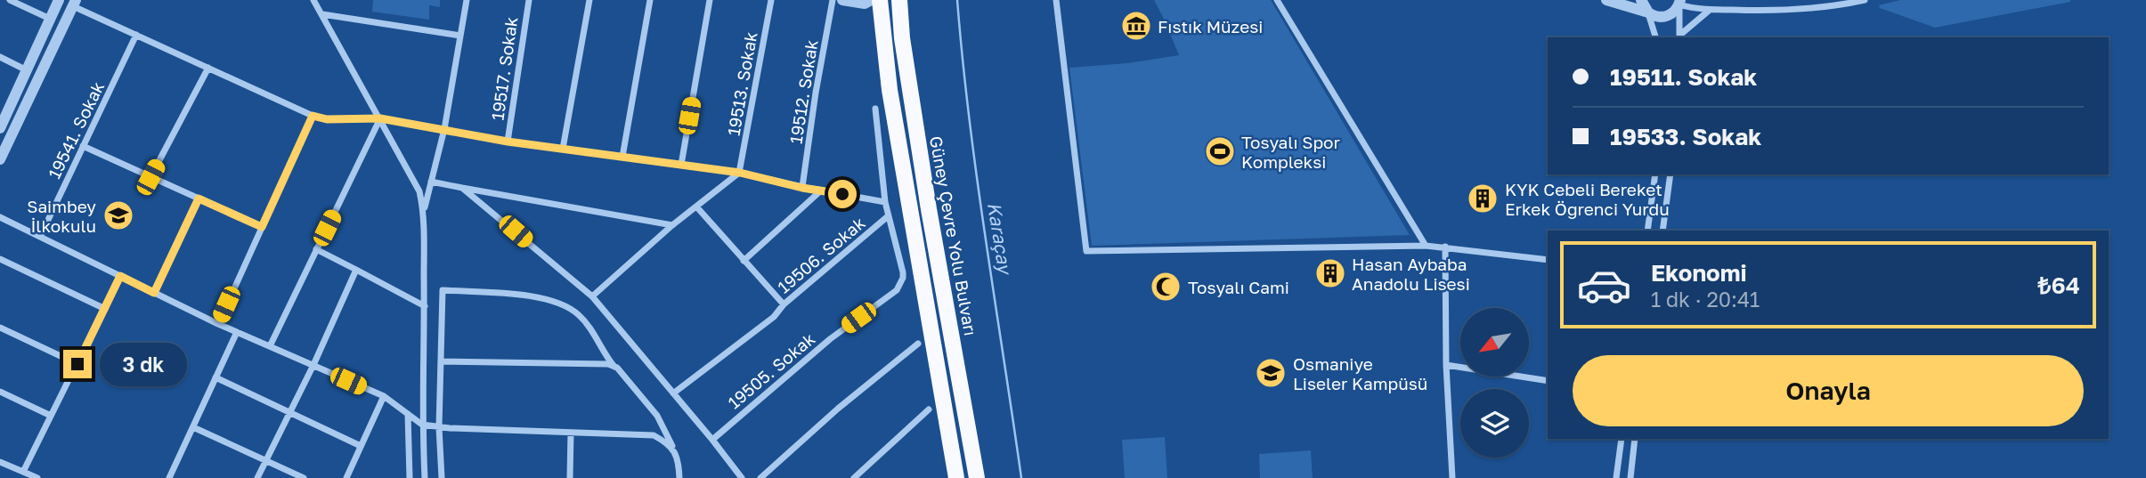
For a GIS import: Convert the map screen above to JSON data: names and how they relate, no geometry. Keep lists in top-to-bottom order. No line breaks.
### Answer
{"streets":{"highway":["Güney Çevre Yolu Bulvarı"],"street":["19517. Sokak","19513. Sokak","19512. Sokak","19541. Sokak","19506. Sokak","19505. Sokak"]},"crossings":[["19506. Sokak","19505. Sokak"]],"water":["Karaçay"],"places":{"museum":["Fıstık Müzesi"],"sports":["Tosyalı Spor Kompleksi"],"building":["KYK Cebeli Bereket Erkek Öğrenci Yurdu","Hasan Aybaba Anadolu Lisesi"],"school or university":["Saimbey İlkokulu","Osmaniye Liseler Kampüsü"],"mosque":["Tosyalı Cami"]},"north":"bottom left","page":{"banner":["19511. Sokak","19533. Sokak"],"list":[{"name":"Ekonomi","note":"1 dk · 20:41","value":"₺64"}],"bubble":"3 dk","buttons":"Onayla"}}
